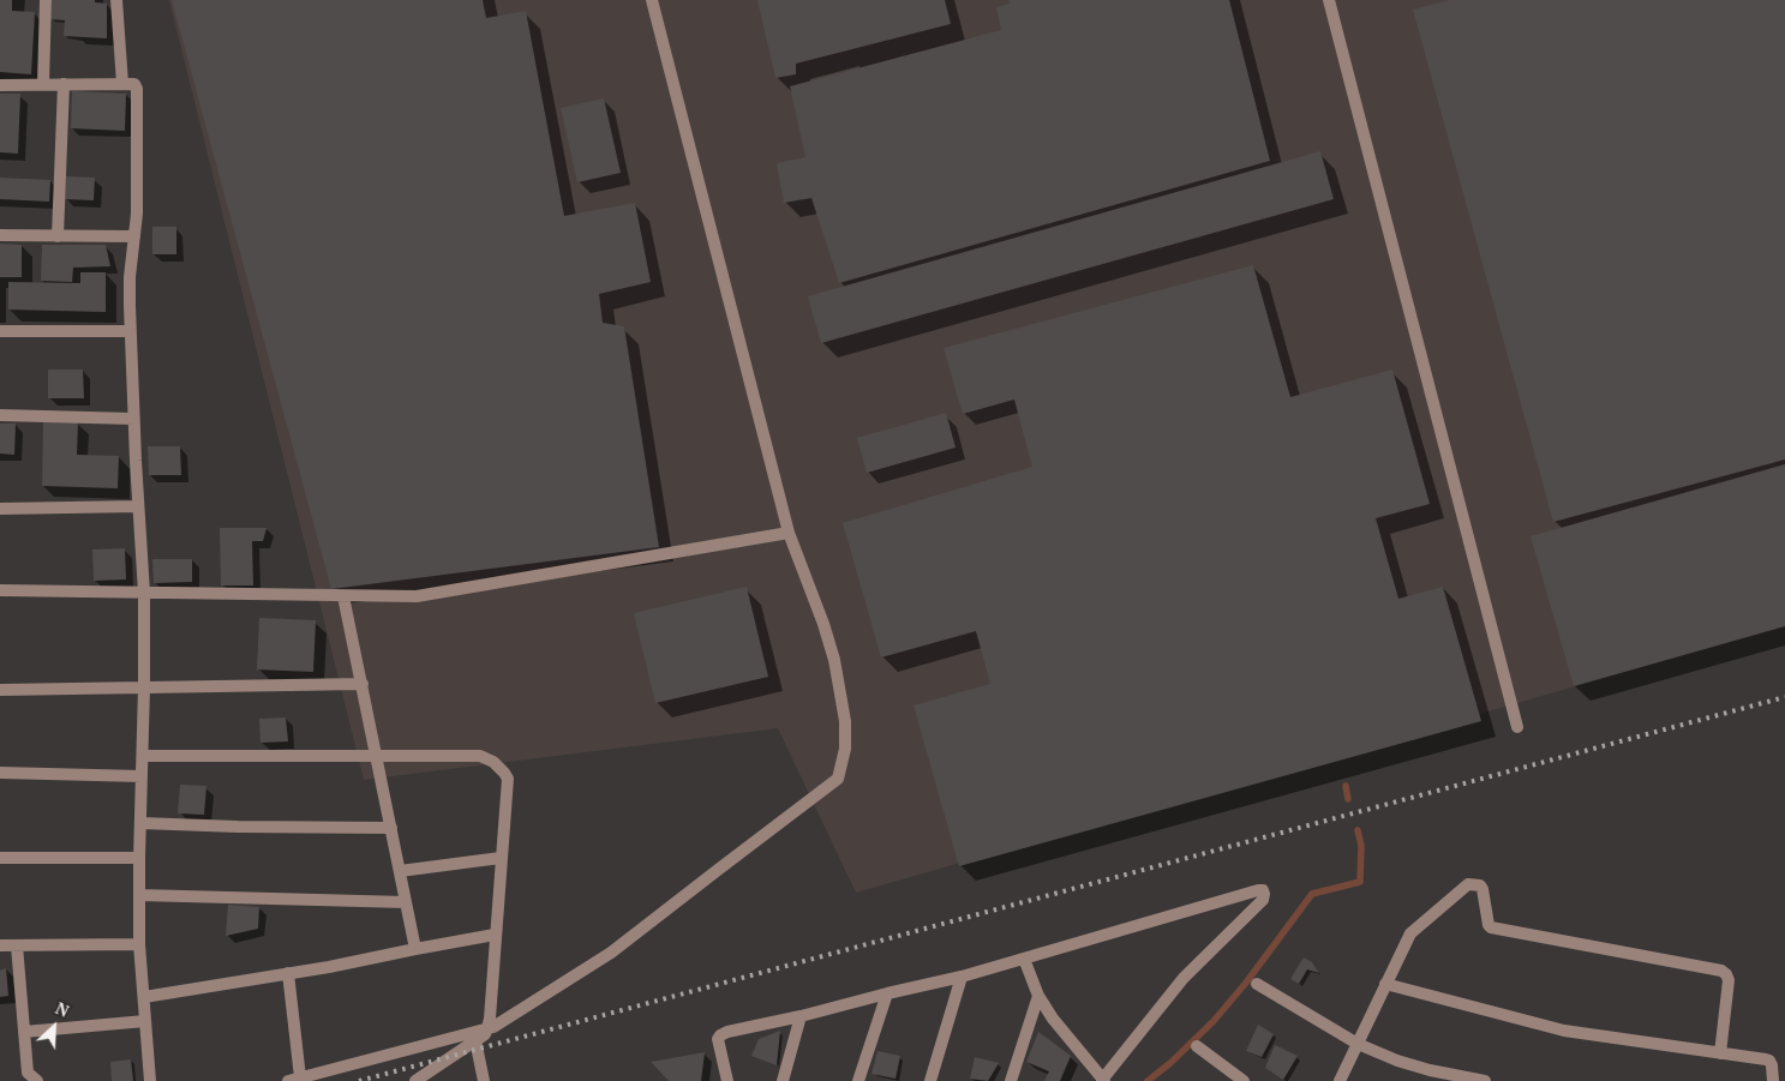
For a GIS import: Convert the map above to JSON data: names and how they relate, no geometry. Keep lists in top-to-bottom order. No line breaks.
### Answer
{"north":"top right"}
